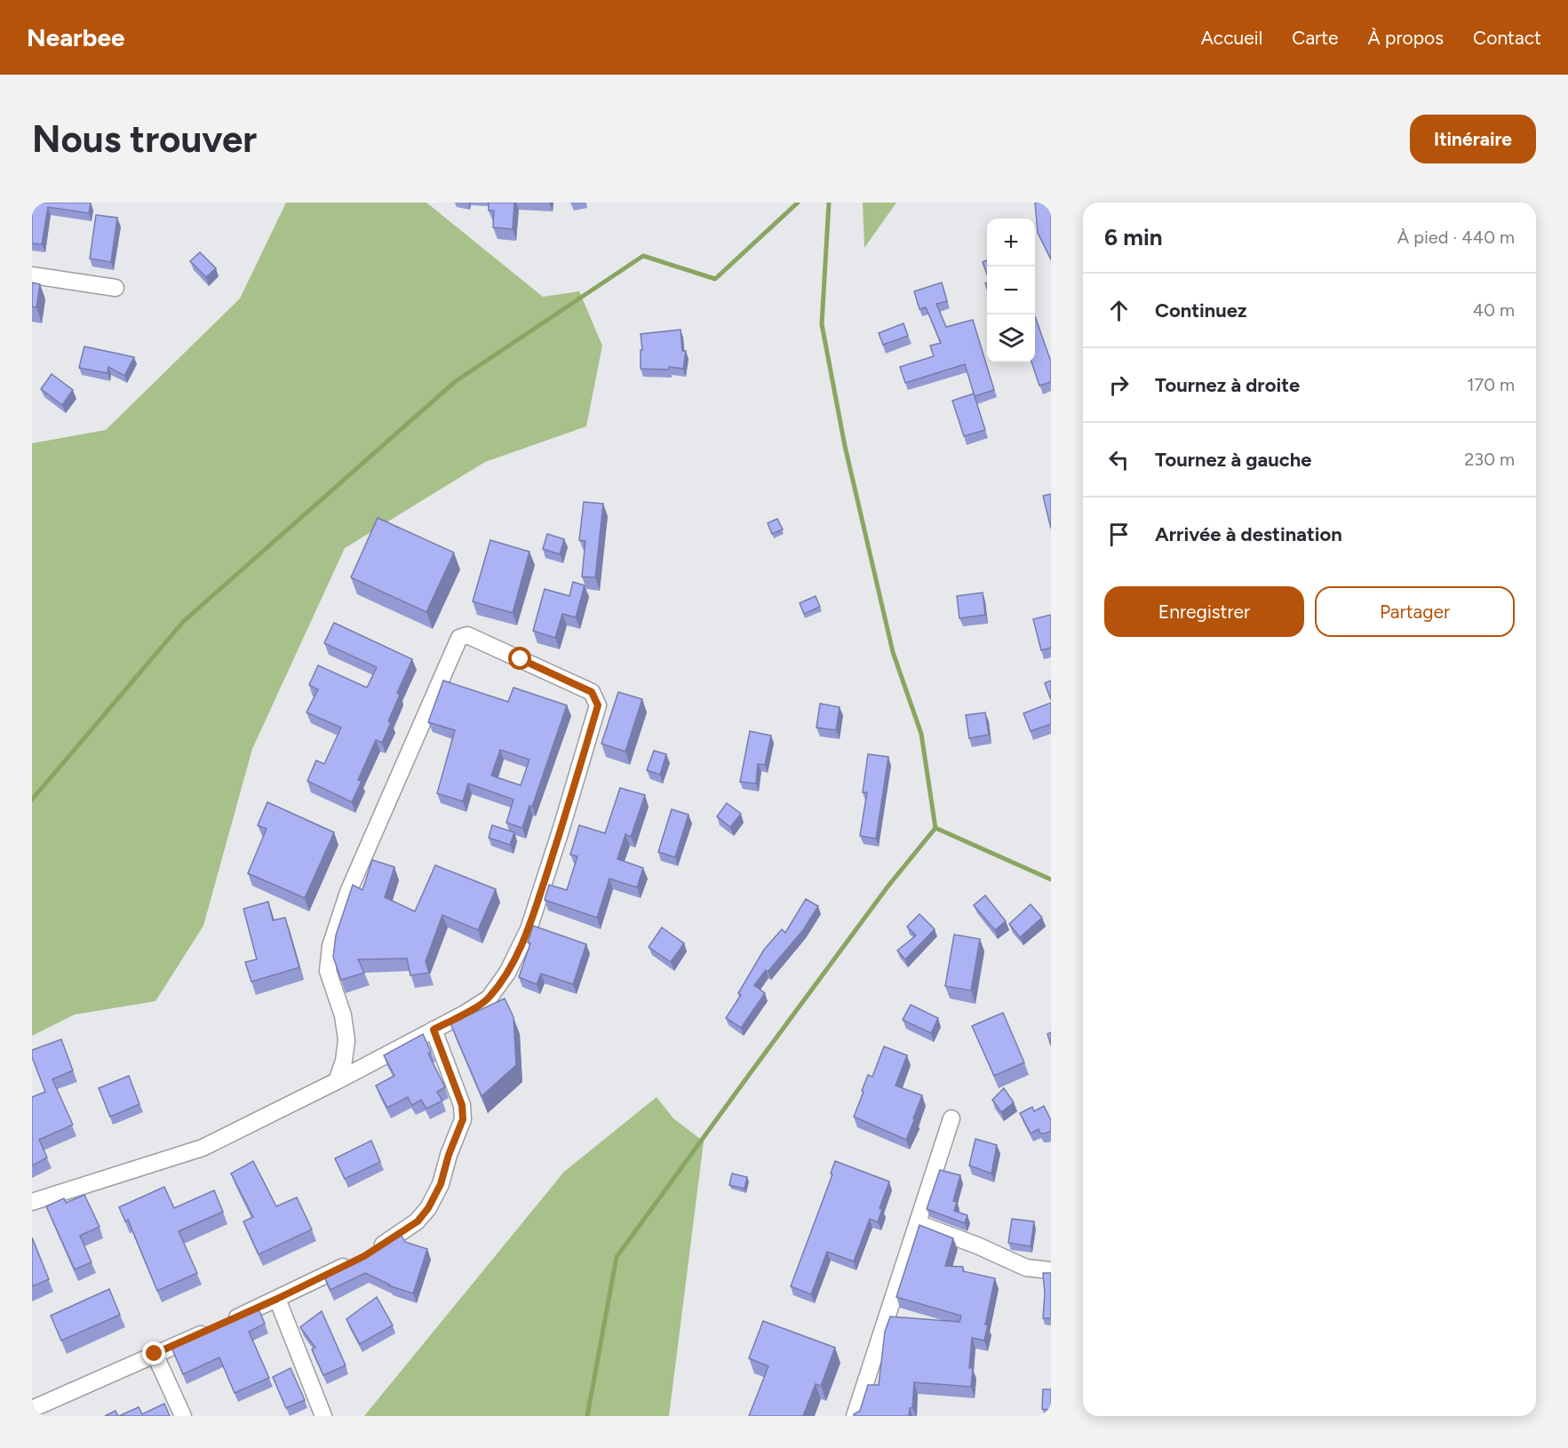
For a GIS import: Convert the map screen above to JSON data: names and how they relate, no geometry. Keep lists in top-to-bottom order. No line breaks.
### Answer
{"page":{"header":"Nearbee","nav":["Accueil","Carte","À propos","Contact"],"buttons":["Itinéraire",["Enregistrer","Partager"]],"title":"Nous trouver","heading":["6 min","À pied · 440 m"],"map_buttons":["+","−"],"list":[["Continuez","40 m"],["Tournez à droite","170 m"],["Tournez à gauche","230 m"],"Arrivée à destination"]}}
